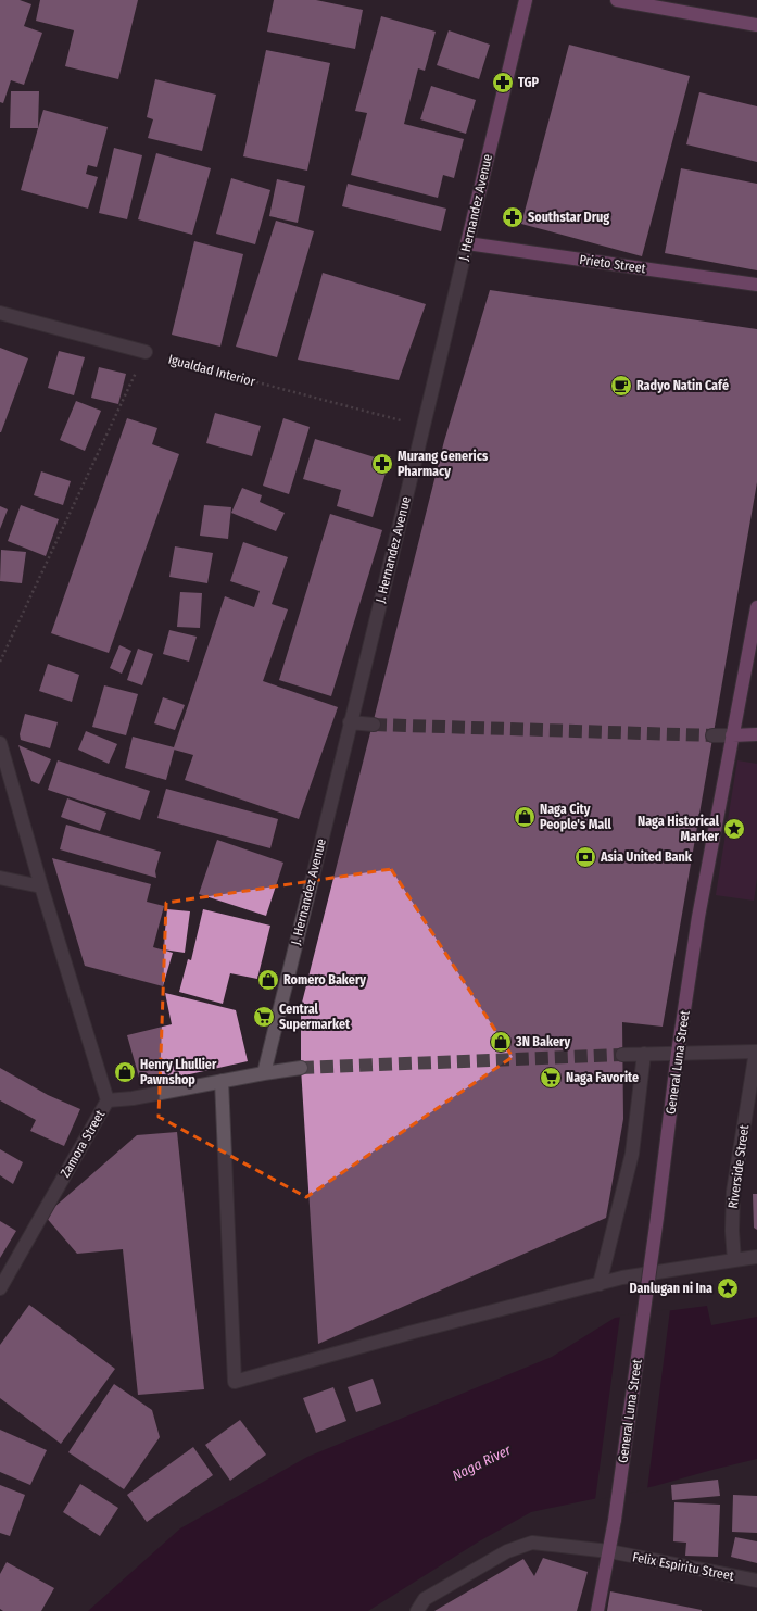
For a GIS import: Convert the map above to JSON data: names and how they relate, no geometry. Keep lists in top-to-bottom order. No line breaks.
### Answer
{"streets":{"main road":["J. Hernandez Avenue","Prieto Street","General Luna Street"],"street":["Zamora Street","Riverside Street","Felix Espiritu Street"],"path":["Igualdad Interior"]},"crossings":[["J. Hernandez Avenue","Prieto Street"],["J. Hernandez Avenue","Igualdad Interior"],["J. Hernandez Avenue","Zamora Street"],["General Luna Street","Riverside Street"],["General Luna Street","Felix Espiritu Street"]],"water":["Naga River"],"places":{"pharmacy":["TGP","Southstar Drug","Murang Generics Pharmacy"],"cafe":["Radyo Natin Café"],"shop":["Naga City People's Mall","Romero Bakery","3N Bakery","Henry Lhullier Pawnshop"],"place":["Naga Historical Marker","Danlugan ni Ina"],"bank":["Asia United Bank"],"supermarket":["Central Supermarket","Naga Favorite"]}}
